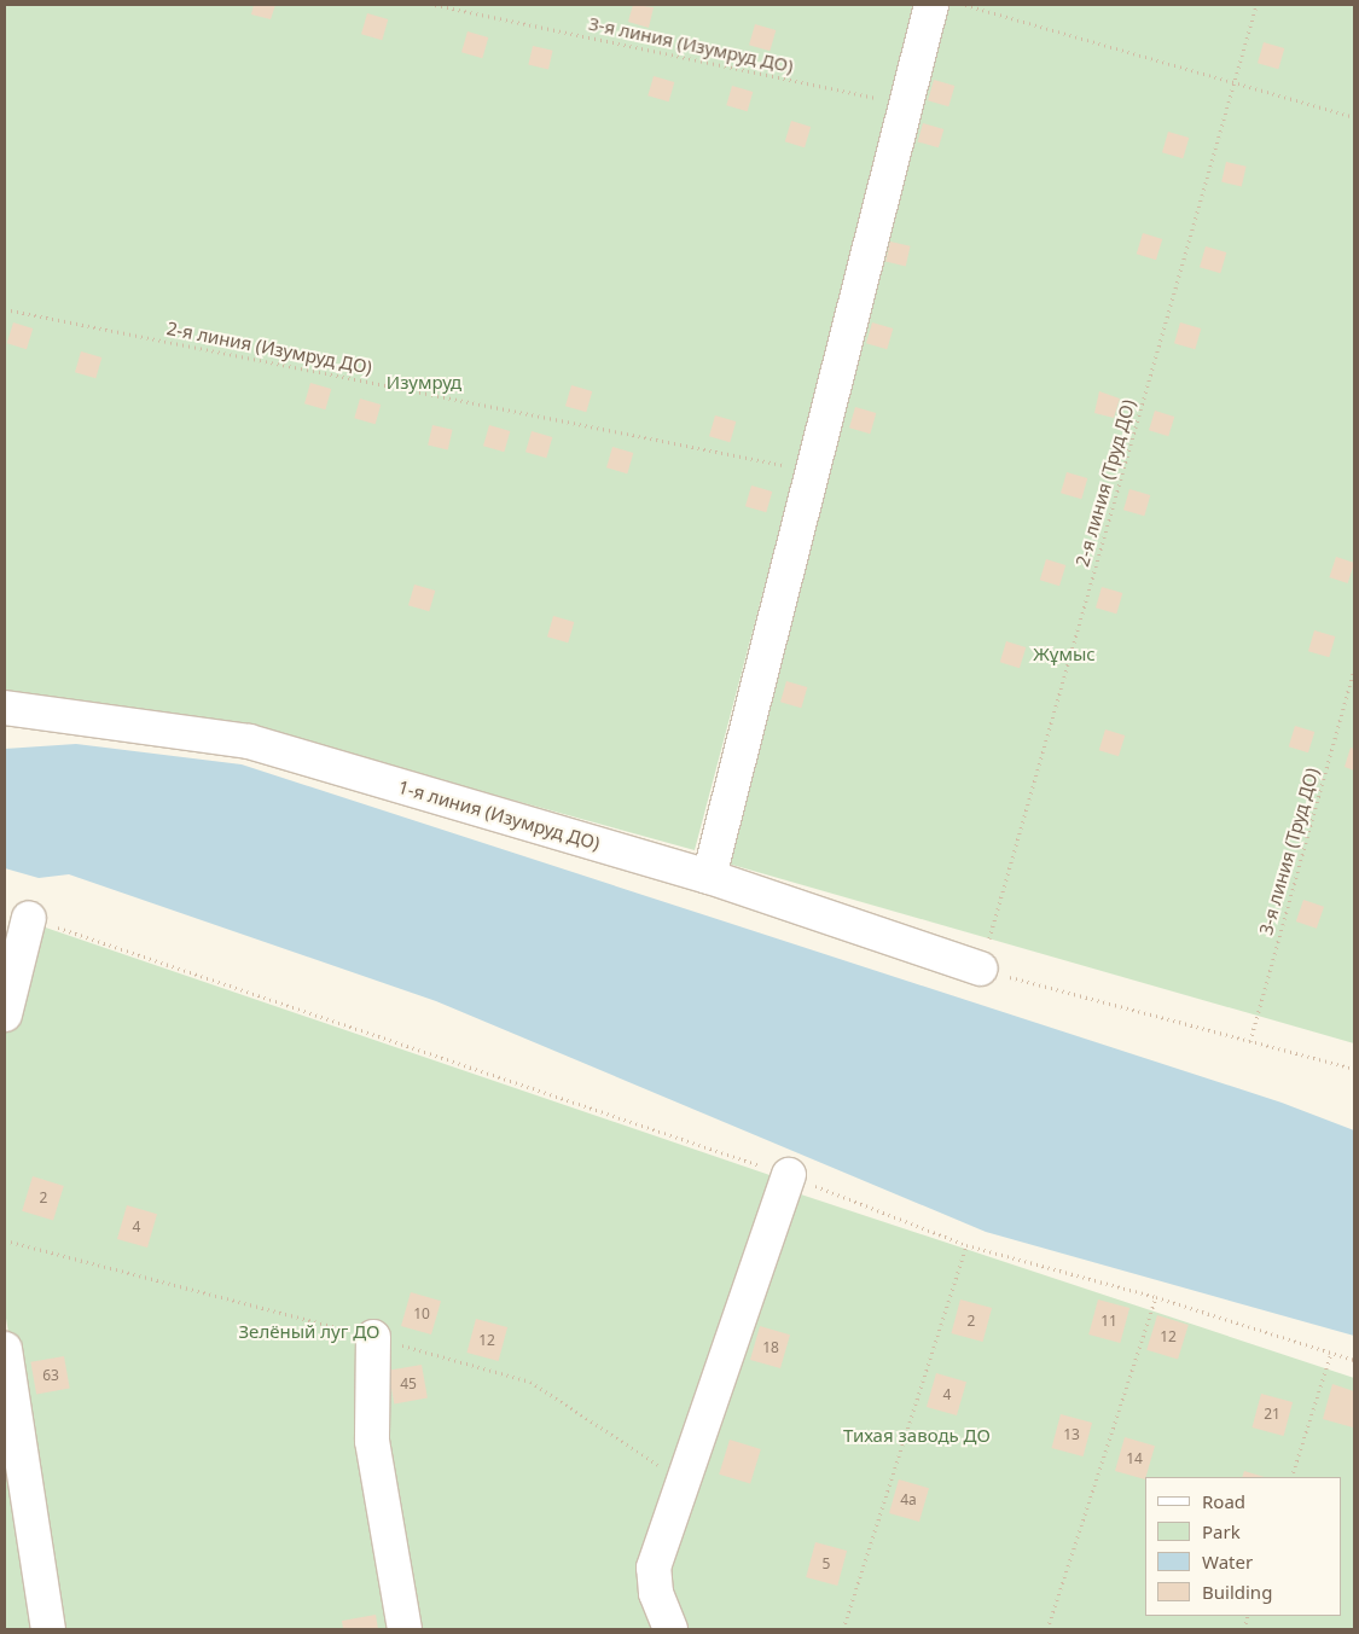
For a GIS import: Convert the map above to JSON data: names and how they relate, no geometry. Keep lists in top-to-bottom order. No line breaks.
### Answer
{"streets":{"street":["1-я линия (Изумруд ДО)"],"path":["3-я линия (Изумруд ДО)","2-я линия (Изумруд ДО)","2-я линия (Труд ДО)","3-я линия (Труд ДО)"]},"crossings":[["2-я линия (Труд ДО)","1-я линия (Изумруд ДО)"]],"parks":["Изумруд","Жұмыс","Зелёный луг ДО","Тихая заводь ДО"],"house_numbers":["2","4","10","2","11","12","12","18","63","45","4","21","13","14","4а","5"],"legend":["Road","Park","Water","Building"]}
